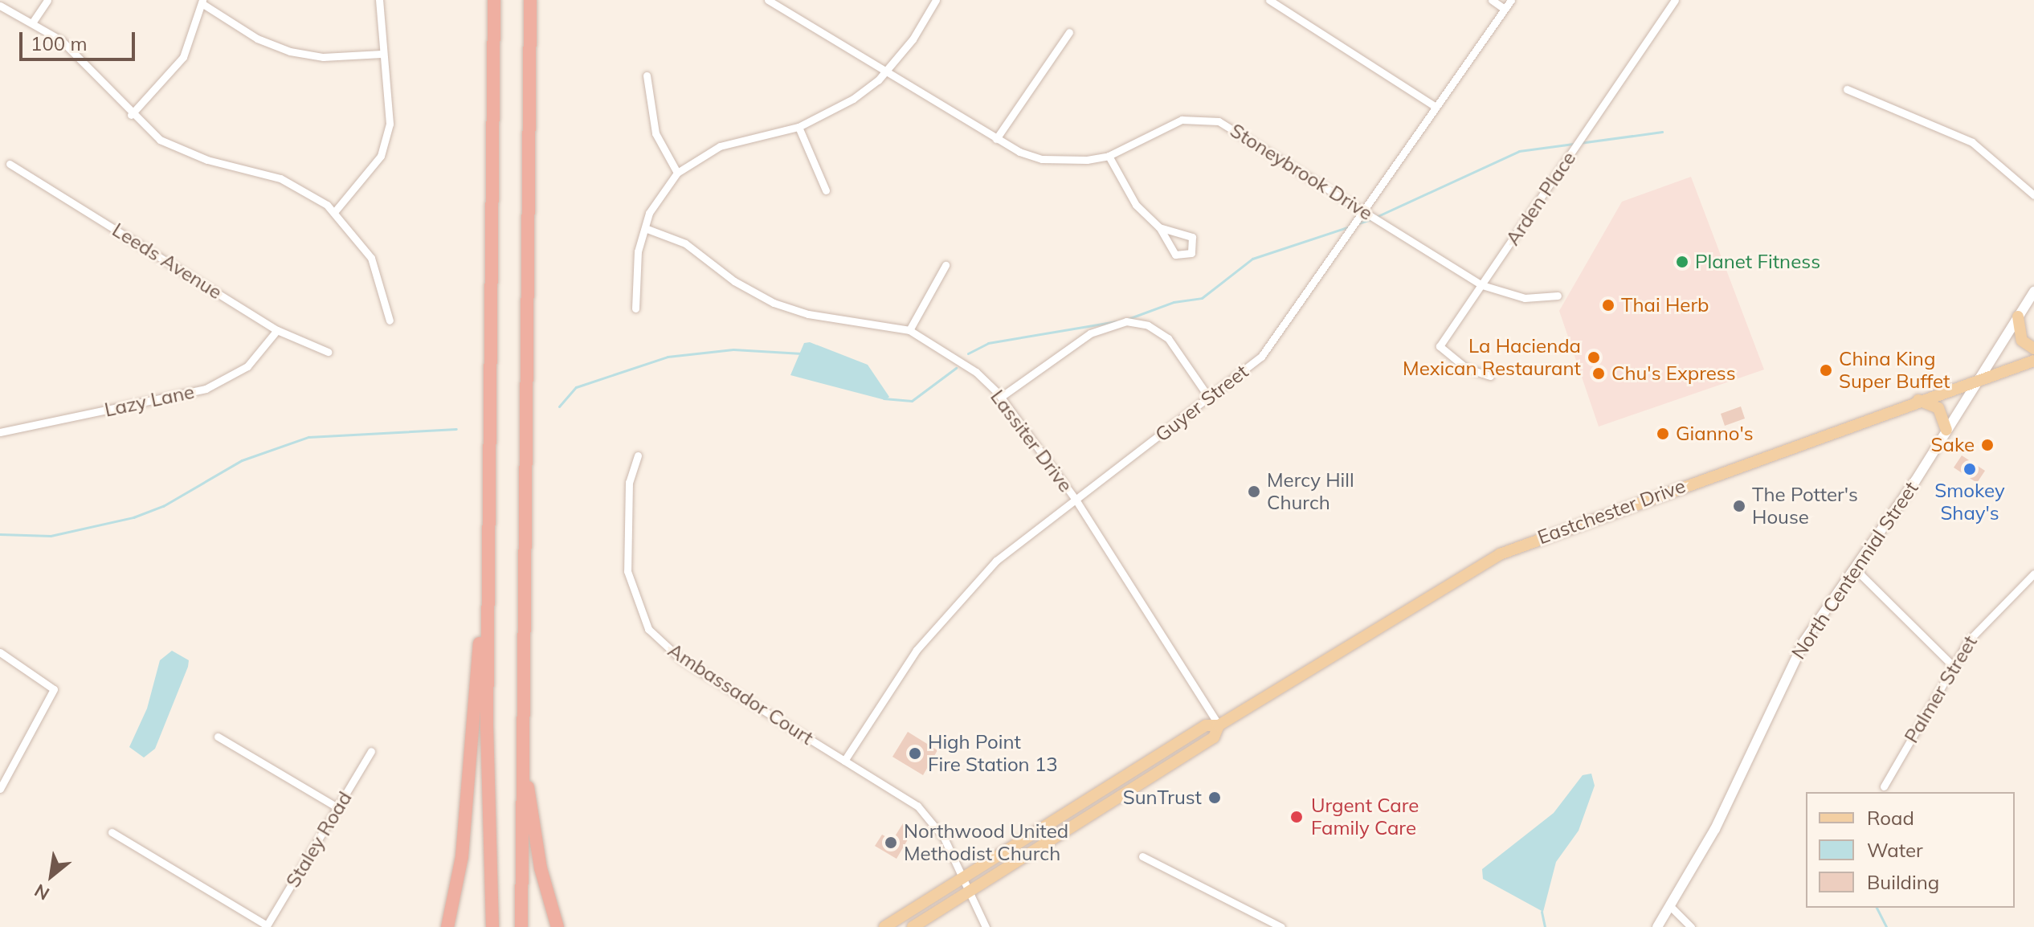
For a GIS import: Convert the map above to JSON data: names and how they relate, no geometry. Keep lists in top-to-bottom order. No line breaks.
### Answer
{"streets":{"main road":["Eastchester Drive"],"street":["Stoneybrook Drive","Arden Place","Leeds Avenue","Lazy Lane","Guyer Street","Lassiter Drive","North Centennial Street","Palmer Street","Ambassador Court","Staley Road"]},"crossings":[["Stoneybrook Drive","Arden Place"],["Stoneybrook Drive","Guyer Street"],["Leeds Avenue","Lazy Lane"],["Guyer Street","Lassiter Drive"],["Guyer Street","Ambassador Court"],["Lassiter Drive","Eastchester Drive"],["Eastchester Drive","North Centennial Street"],["Eastchester Drive","Ambassador Court"]],"places":["Planet Fitness","Thai Herb","La Hacienda Mexican Restaurant","China King Super Buffet","Chu's Express","Gianno's","Sake","Smokey Shay's","Mercy Hill Church","The Potter's House","High Point Fire Station 13","SunTrust","Urgent Care Family Care","Northwood United Methodist Church"],"legend":["Road","Water","Building"],"scale_bar":"100 m","north":"bottom left"}
